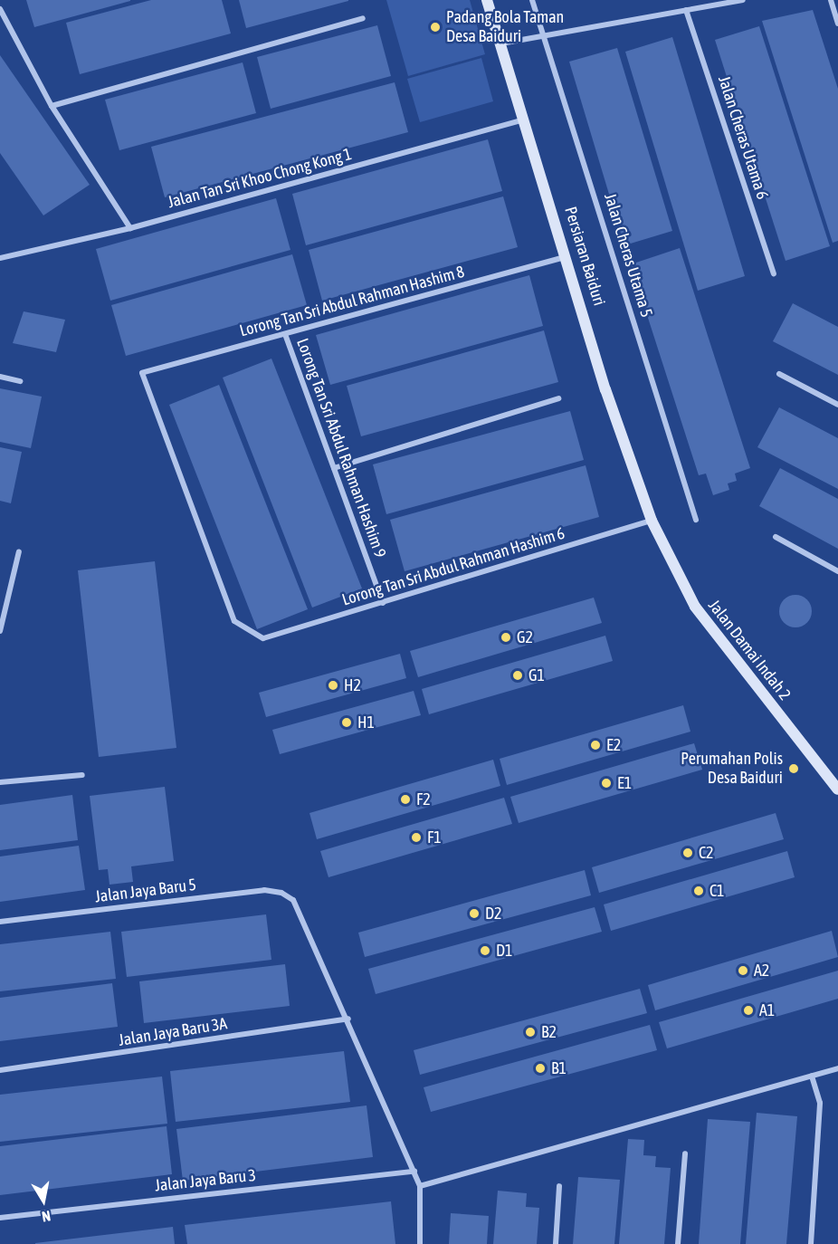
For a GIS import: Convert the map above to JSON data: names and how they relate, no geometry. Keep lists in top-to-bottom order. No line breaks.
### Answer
{"streets":{"street":["Jalan Cheras Utama 6","Jalan Tan Sri Khoo Chong Kong 1","Jalan Cheras Utama 5","Persiaran Baiduri","Lorong Tan Sri Abdul Rahman Hashim 8","Lorong Tan Sri Abdul Rahman Hashim 9","Lorong Tan Sri Abdul Rahman Hashim 6","Jalan Damai Indah 2","Jalan Jaya Baru 5","Jalan Jaya Baru 3A","Jalan Jaya Baru 3"]},"crossings":[["Jalan Tan Sri Khoo Chong Kong 1","Persiaran Baiduri"],["Persiaran Baiduri","Lorong Tan Sri Abdul Rahman Hashim 8"],["Persiaran Baiduri","Lorong Tan Sri Abdul Rahman Hashim 6"],["Persiaran Baiduri","Jalan Damai Indah 2"],["Lorong Tan Sri Abdul Rahman Hashim 8","Lorong Tan Sri Abdul Rahman Hashim 9"],["Lorong Tan Sri Abdul Rahman Hashim 8","Lorong Tan Sri Abdul Rahman Hashim 6"],["Lorong Tan Sri Abdul Rahman Hashim 9","Lorong Tan Sri Abdul Rahman Hashim 6"],["Lorong Tan Sri Abdul Rahman Hashim 6","Jalan Damai Indah 2"],["Jalan Jaya Baru 5","Jalan Jaya Baru 3A"]],"places":["Padang Bola Taman Desa Baiduri","G2","G1","H2","H1","E2","Perumahan Polis Desa Baiduri","E1","F2","F1","C2","C1","D2","D1","A2","A1","B2","B1"],"north":"bottom"}
